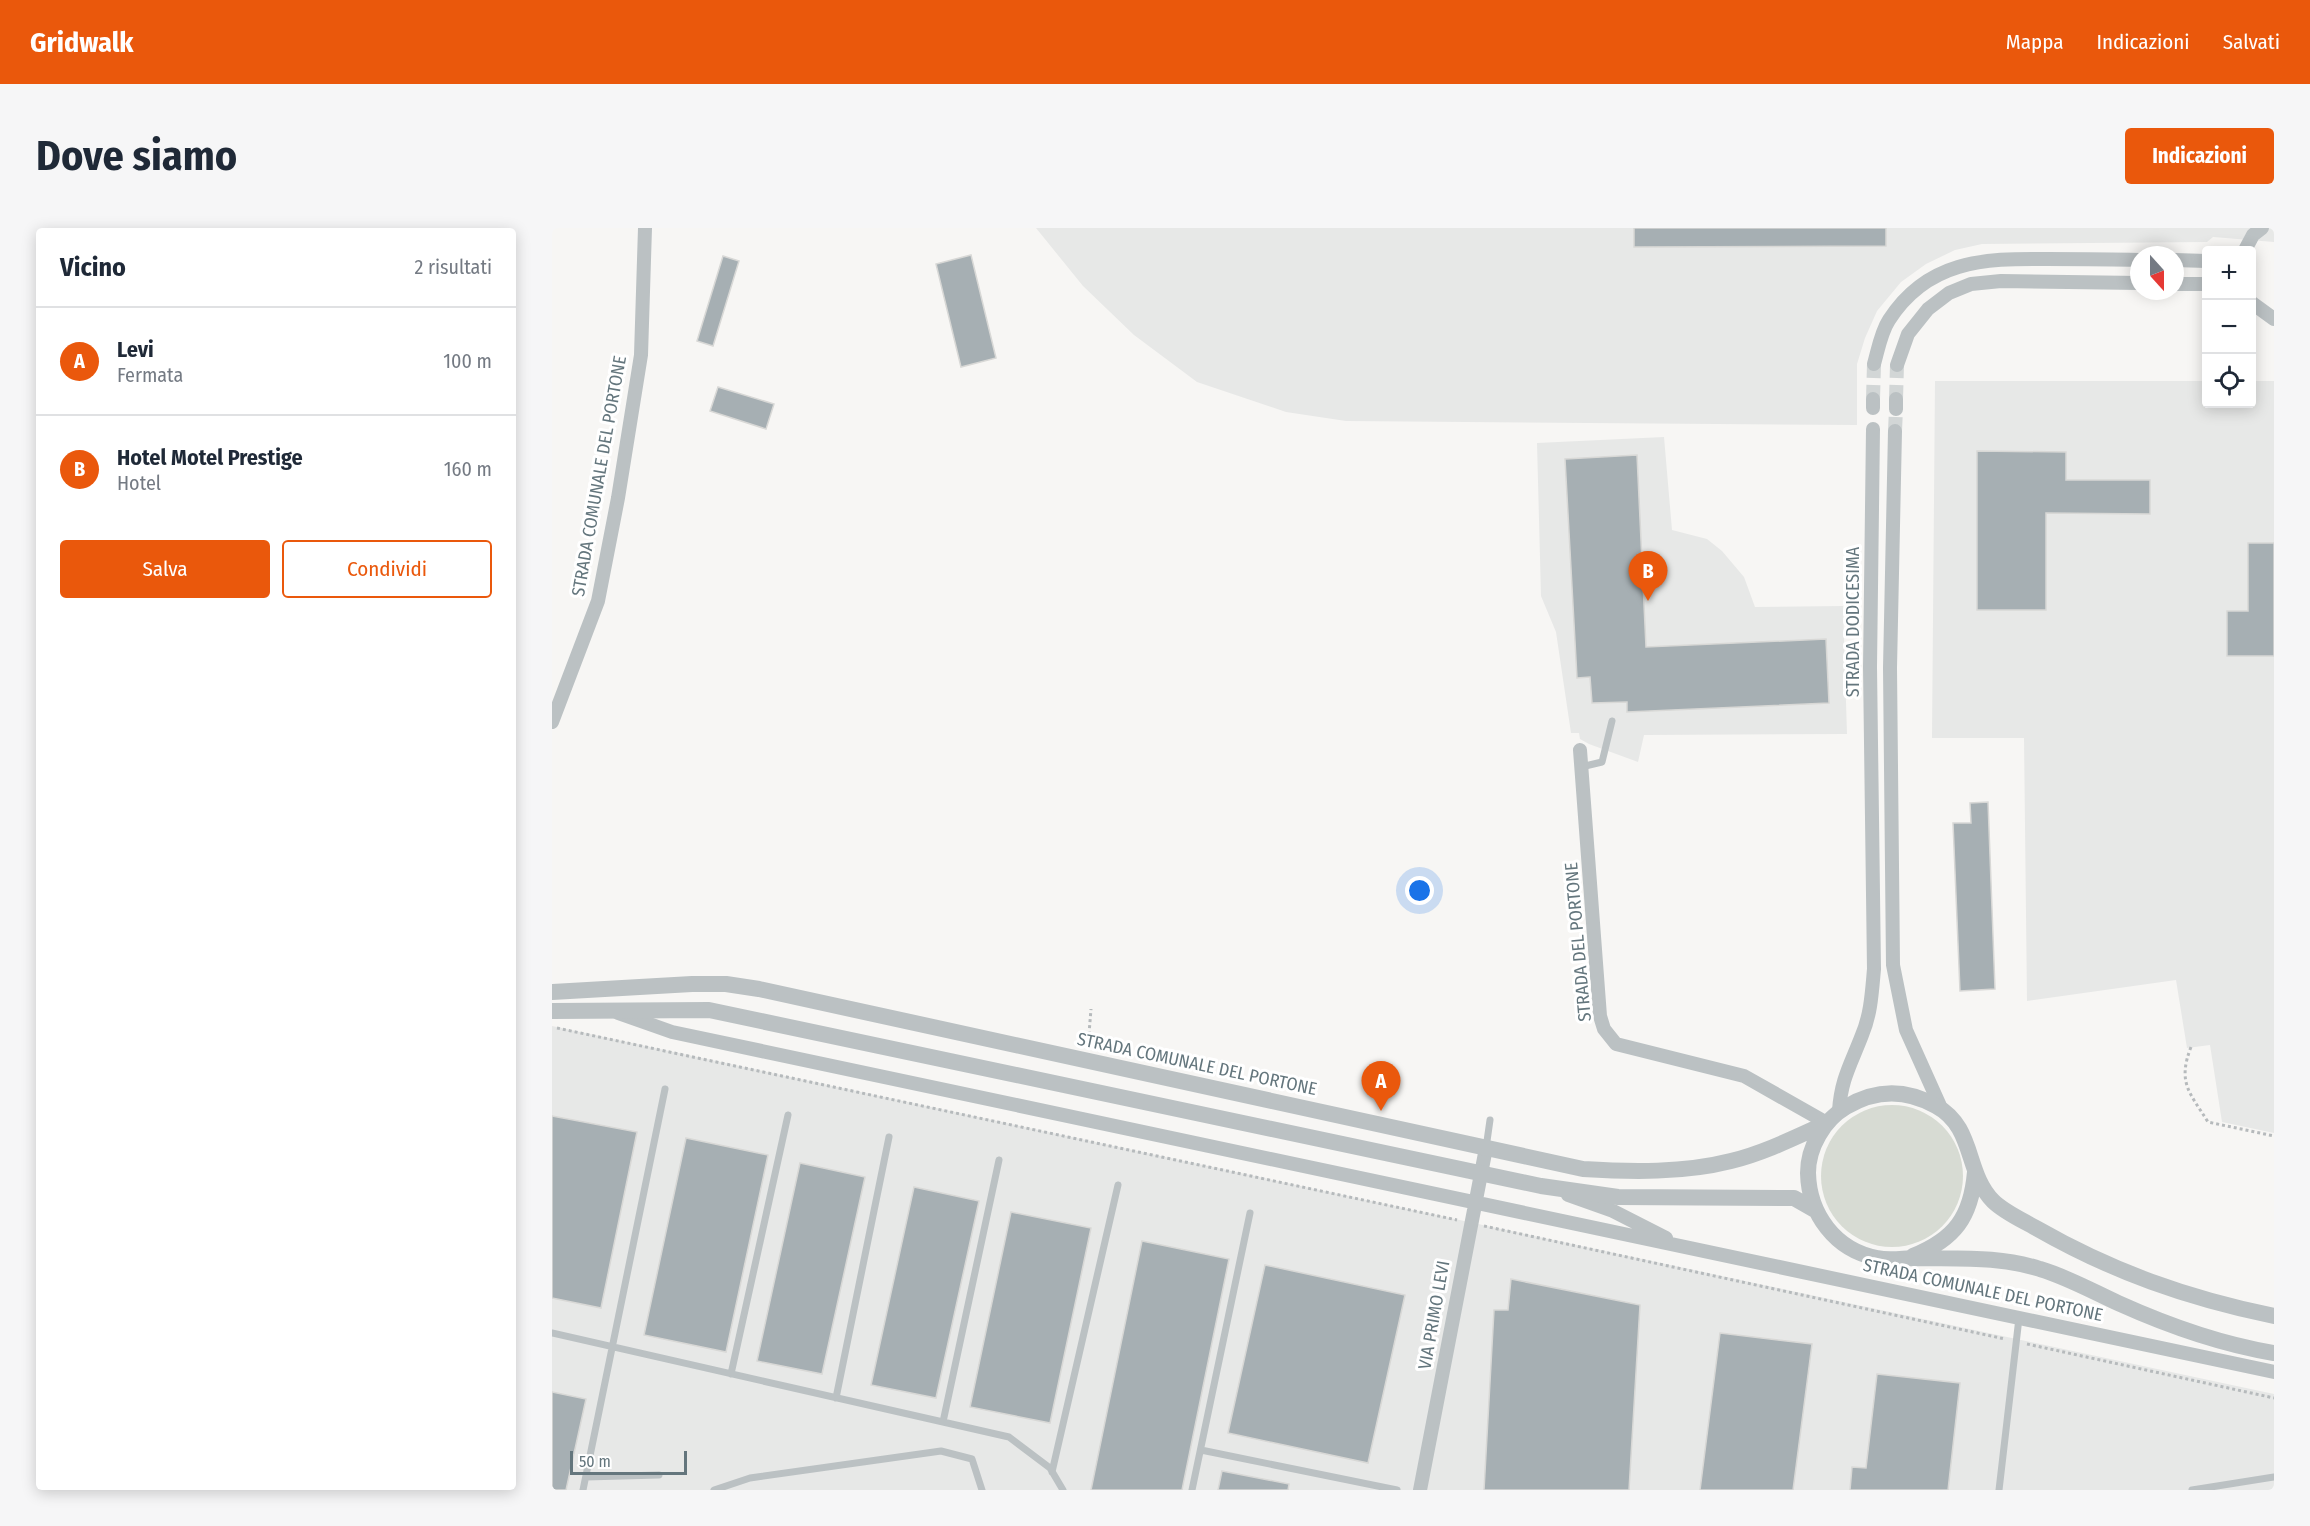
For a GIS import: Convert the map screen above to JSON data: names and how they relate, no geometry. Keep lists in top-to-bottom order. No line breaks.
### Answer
{"streets":{"street":["STRADA COMUNALE DEL PORTONE","STRADA DODICESIMA","STRADA DEL PORTONE","VIA PRIMO LEVI"]},"crossings":[["STRADA COMUNALE DEL PORTONE","STRADA DODICESIMA"],["STRADA COMUNALE DEL PORTONE","STRADA DEL PORTONE"],["STRADA COMUNALE DEL PORTONE","VIA PRIMO LEVI"],["STRADA DODICESIMA","STRADA DEL PORTONE"]],"scale_bar":"50 m","north":"bottom","page":{"header":"Gridwalk","nav":["Mappa","Indicazioni","Salvati"],"buttons":["Indicazioni",["Salva","Condividi"]],"title":"Dove siamo","heading":["Vicino","2 risultati"],"map_buttons":["+","−"],"list":[{"mark":"A","name":"Levi","note":"Fermata","value":"100 m"},{"mark":"B","name":"Hotel Motel Prestige","note":"Hotel","value":"160 m"}],"pins":["B","A"],"scale":"50 m"}}
